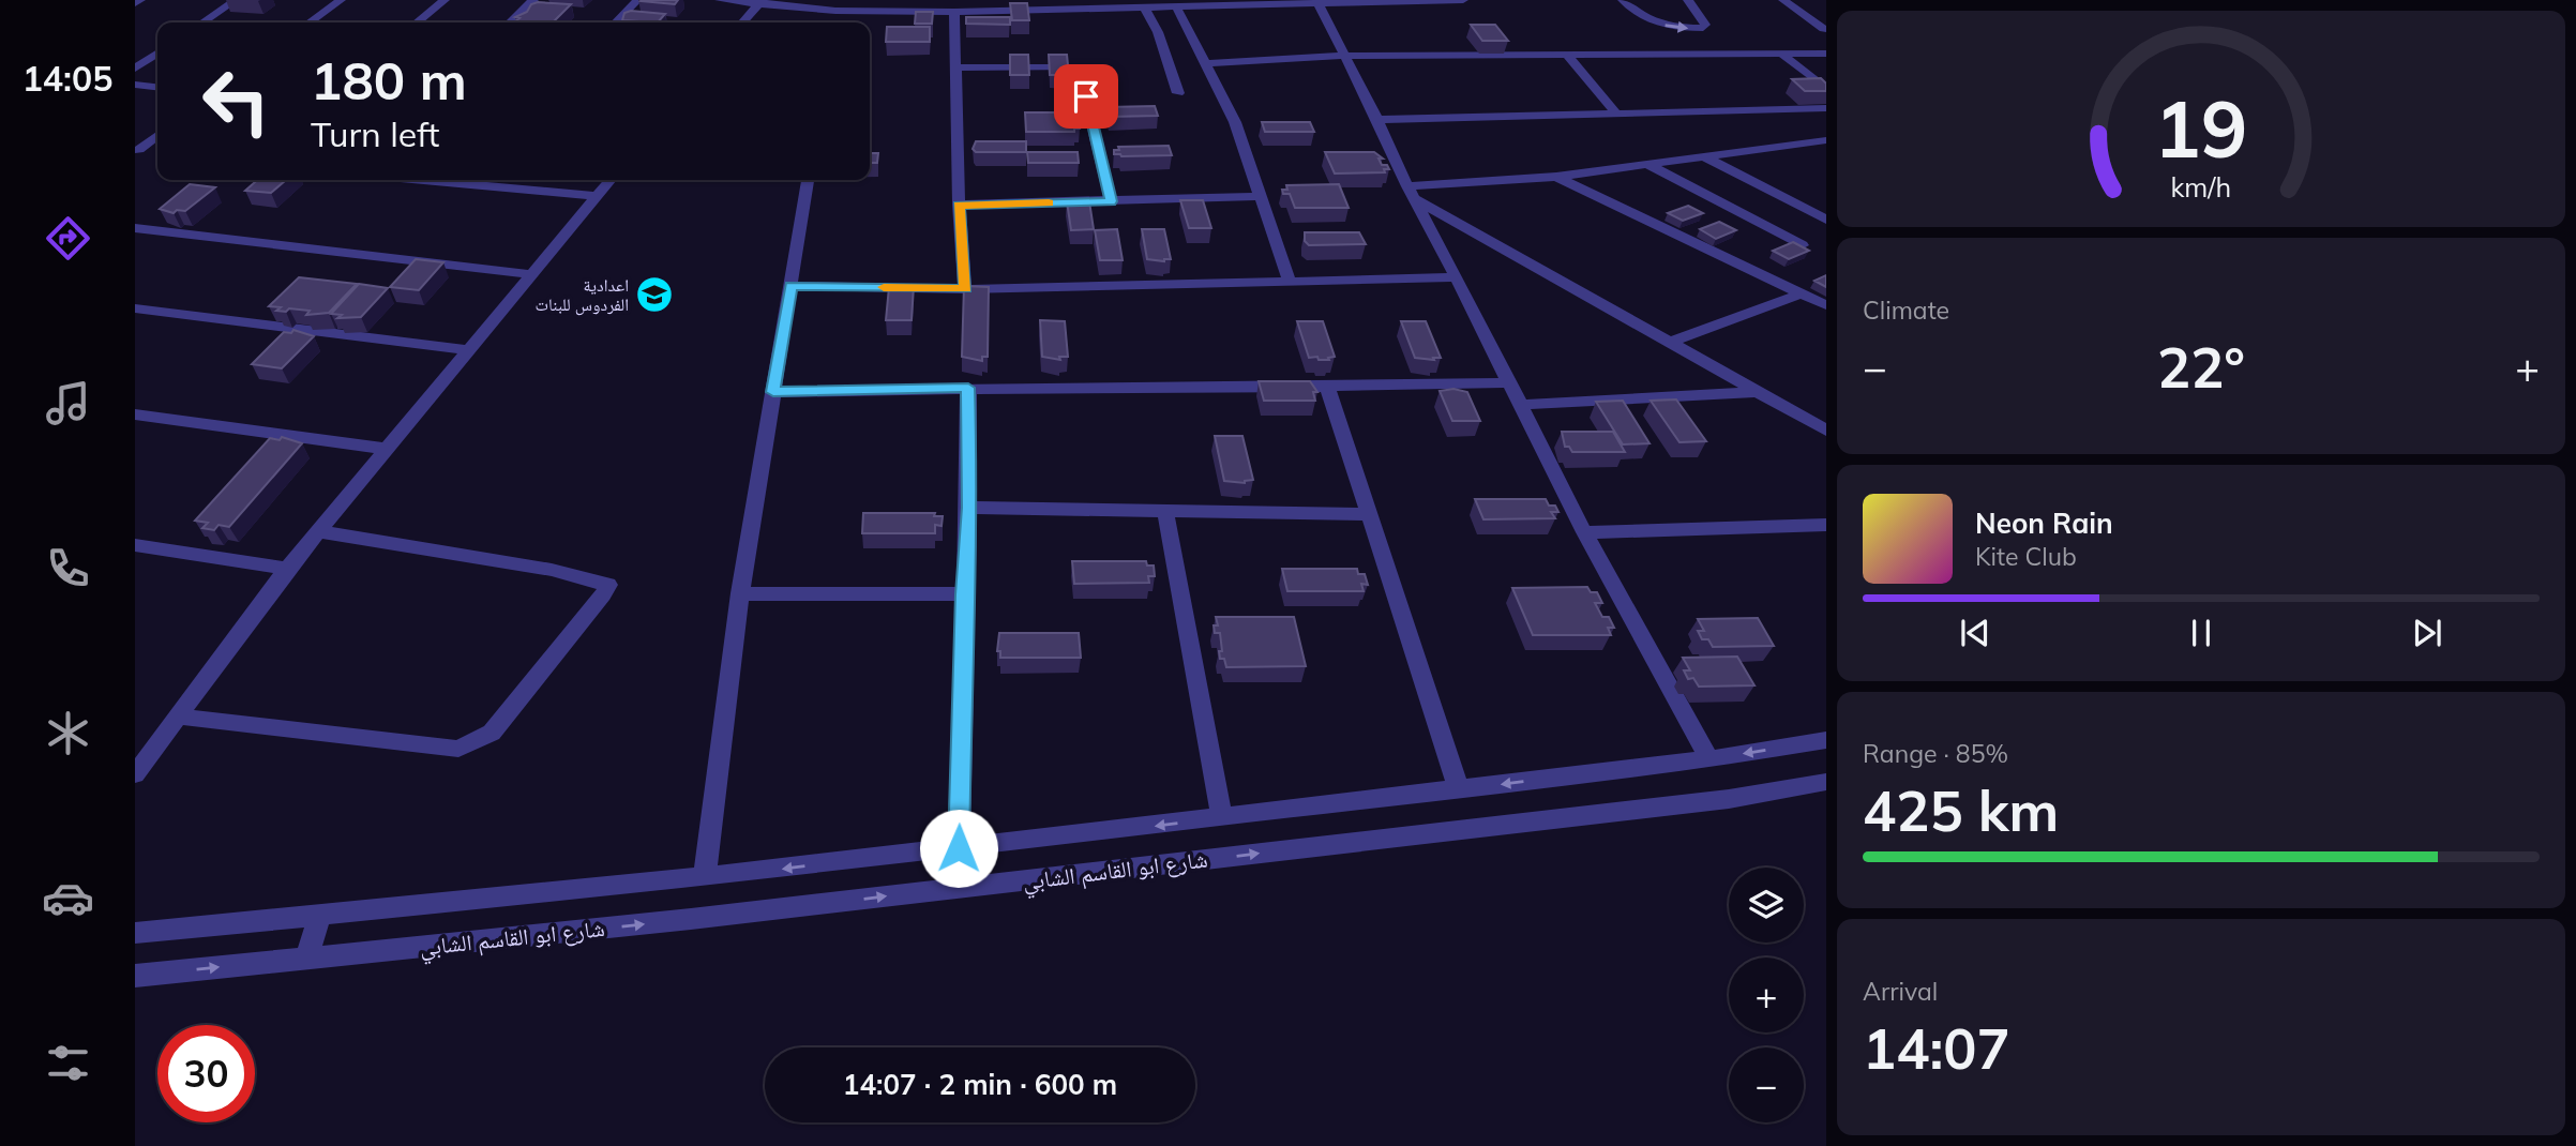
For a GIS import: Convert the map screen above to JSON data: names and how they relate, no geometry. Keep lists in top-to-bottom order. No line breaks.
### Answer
{"streets":{"street":["شارع ابو القاسم الشابي"]},"places":{"school or university":["اعدادية الفردوس للبنات"]},"page":{"tabs":"14:05","turn":["180 m","Turn left"],"tile":["Climate",["Range · 85%","425 km"],["Arrival","14:07"]],"heat":["−","22°","+"],"song":["Neon Rain","Kite Club"],"map_buttons":["+","−"],"limit":"30","trip":"14:07 · 2 min · 600 m","gauge":["19","km/h"]}}
